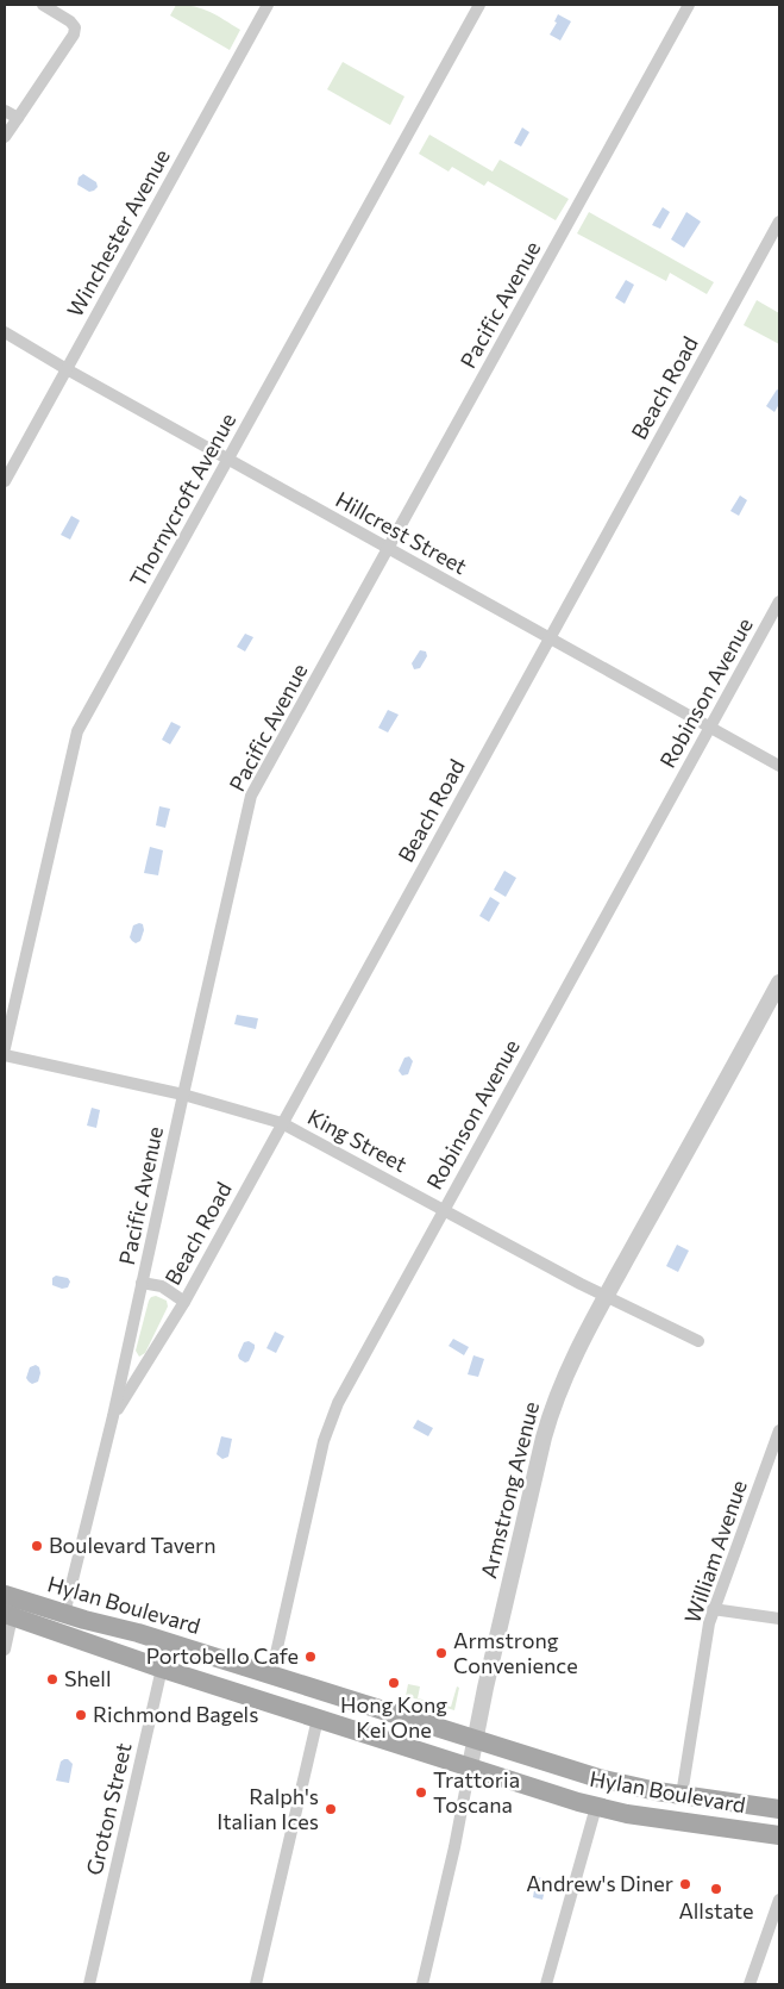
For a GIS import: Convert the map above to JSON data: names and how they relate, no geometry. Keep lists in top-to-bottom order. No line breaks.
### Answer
{"streets":{"main road":["Hylan Boulevard"],"street":["Winchester Avenue","Pacific Avenue","Beach Road","Thornycroft Avenue","Hillcrest Street","Robinson Avenue","King Street","Armstrong Avenue","William Avenue","Groton Street"]},"crossings":[["Winchester Avenue","Hillcrest Street"],["Pacific Avenue","Beach Road"],["Pacific Avenue","Hillcrest Street"],["Pacific Avenue","King Street"],["Pacific Avenue","Hylan Boulevard"],["Beach Road","Hillcrest Street"],["Beach Road","King Street"],["Thornycroft Avenue","Hillcrest Street"],["Hillcrest Street","Robinson Avenue"],["Robinson Avenue","King Street"],["Robinson Avenue","Hylan Boulevard"],["King Street","Armstrong Avenue"],["Armstrong Avenue","Hylan Boulevard"],["William Avenue","Hylan Boulevard"],["Hylan Boulevard","Groton Street"]],"places":["Boulevard Tavern","Armstrong Convenience","Portobello Cafe","Shell","Hong Kong Kei One","Richmond Bagels","Trattoria Toscana","Ralph's Italian Ices","Andrew's Diner","Allstate"]}
